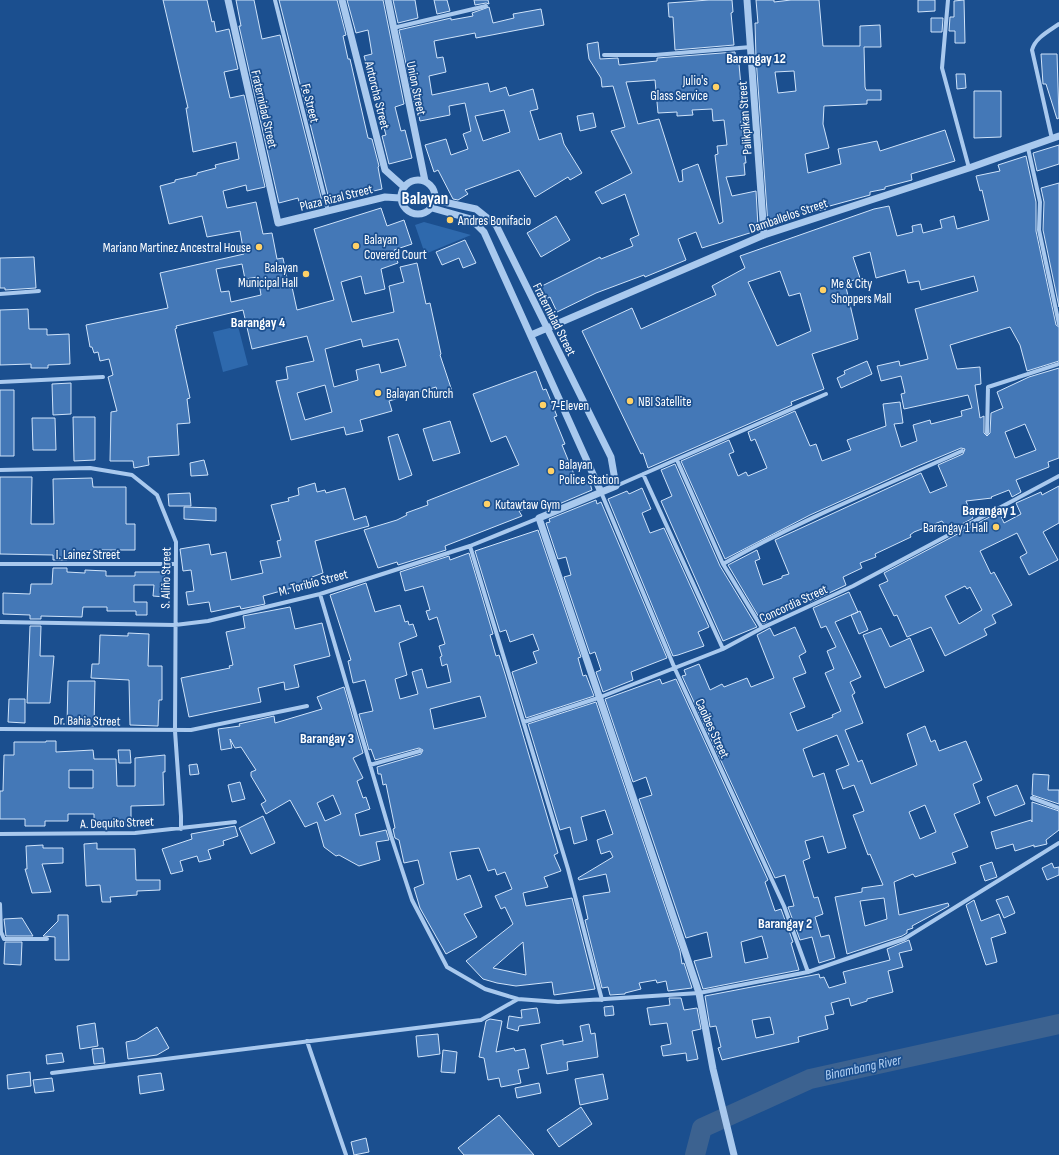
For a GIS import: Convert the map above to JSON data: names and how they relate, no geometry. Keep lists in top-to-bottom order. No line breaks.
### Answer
{"streets":{"street":["Union Street","Antorcha Street","Fe Street","Fraternidad Street","Palikpikan Street","Plaza Rizal Street","Damballelos Street","I. Lainez Street","S. Aliño Street","M. Toribio Street","Concordia Street","Dr. Bahia Street","Caoibes Street","A. Dequito Street"]},"crossings":[["Union Street","Antorcha Street"],["Union Street","Fraternidad Street"],["Union Street","Plaza Rizal Street"],["Antorcha Street","Fraternidad Street"],["Antorcha Street","Plaza Rizal Street"],["Fe Street","Plaza Rizal Street"],["Fraternidad Street","Plaza Rizal Street"],["Fraternidad Street","Damballelos Street"],["Fraternidad Street","M. Toribio Street"],["Fraternidad Street","Caoibes Street"],["Palikpikan Street","Damballelos Street"],["I. Lainez Street","S. Aliño Street"],["S. Aliño Street","M. Toribio Street"],["S. Aliño Street","Dr. Bahia Street"],["S. Aliño Street","A. Dequito Street"],["M. Toribio Street","Caoibes Street"],["Concordia Street","Caoibes Street"]],"districts":["Barangay 12","Balayan","Barangay 4","Barangay 1","Barangay 3","Barangay 2"],"water":["Binambang River"],"places":["Julio's Glass Service","Andres Bonifacio","Balayan Covered Court","Mariano Martinez Ancestral House","Balayan Municipal Hall","Me & City Shoppers Mall","Balayan Church","NBI Satellite","7-Eleven","Balayan Police Station","Kutawtaw Gym","Barangay 1 Hall"]}
